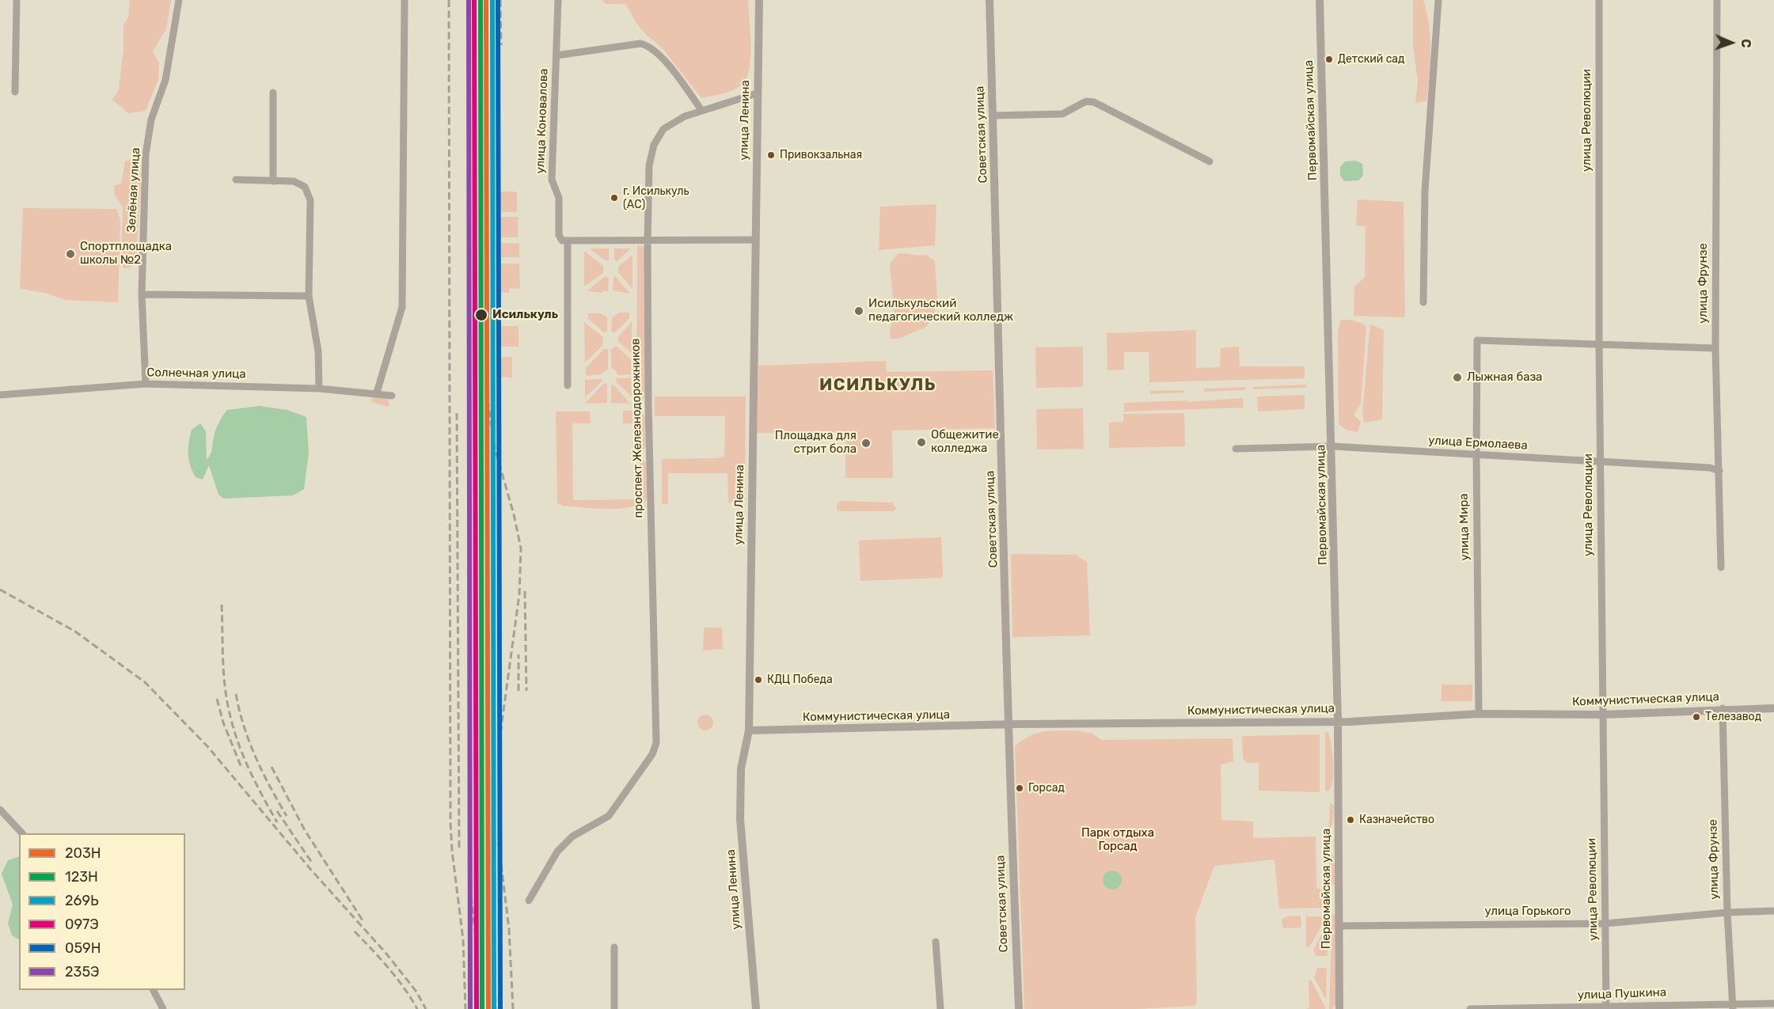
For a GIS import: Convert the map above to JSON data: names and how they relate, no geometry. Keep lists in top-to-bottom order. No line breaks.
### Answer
{"streets":{"street":["улица Ленина","Первомайская улица","улица Революции","улица Коновалова","Советская улица","Зелёная улица","улица Фрунзе","Солнечная улица","проспект Железнодорожников","улица Ермолаева","улица Мира","Коммунистическая улица","улица Горького","улица Пушкина"]},"crossings":[["улица Ленина","проспект Железнодорожников"],["улица Ленина","Коммунистическая улица"],["Первомайская улица","улица Ермолаева"],["Первомайская улица","Коммунистическая улица"],["Первомайская улица","улица Горького"],["улица Революции","улица Ермолаева"],["улица Революции","улица Мира"],["улица Революции","Коммунистическая улица"],["улица Революции","улица Горького"],["улица Революции","улица Пушкина"],["Советская улица","Коммунистическая улица"],["Зелёная улица","Солнечная улица"],["улица Фрунзе","улица Ермолаева"],["улица Фрунзе","Коммунистическая улица"],["улица Фрунзе","улица Горького"],["улица Фрунзе","улица Пушкина"],["улица Ермолаева","улица Мира"],["улица Мира","Коммунистическая улица"]],"districts":["ИСИЛЬКУЛЬ"],"parks":["Парк отдыха Горсад"],"places":["Детский сад","Привокзальная","г. Исилькуль (АС)","Спортплощадка школы №2","Исилькульский педагогический колледж","Исилькуль","Лыжная база","Общежитие колледжа","Площадка для стрит бола","КДЦ Победа","Телезавод","Горсад","Казначейство"],"lines":["transit line 203Н","transit line 123Н","transit line 269Ь","transit line 097Э","transit line 059Н","transit line 235Э"],"legend":["203Н","123Н","269Ь","097Э","059Н","235Э"],"north":"right"}
